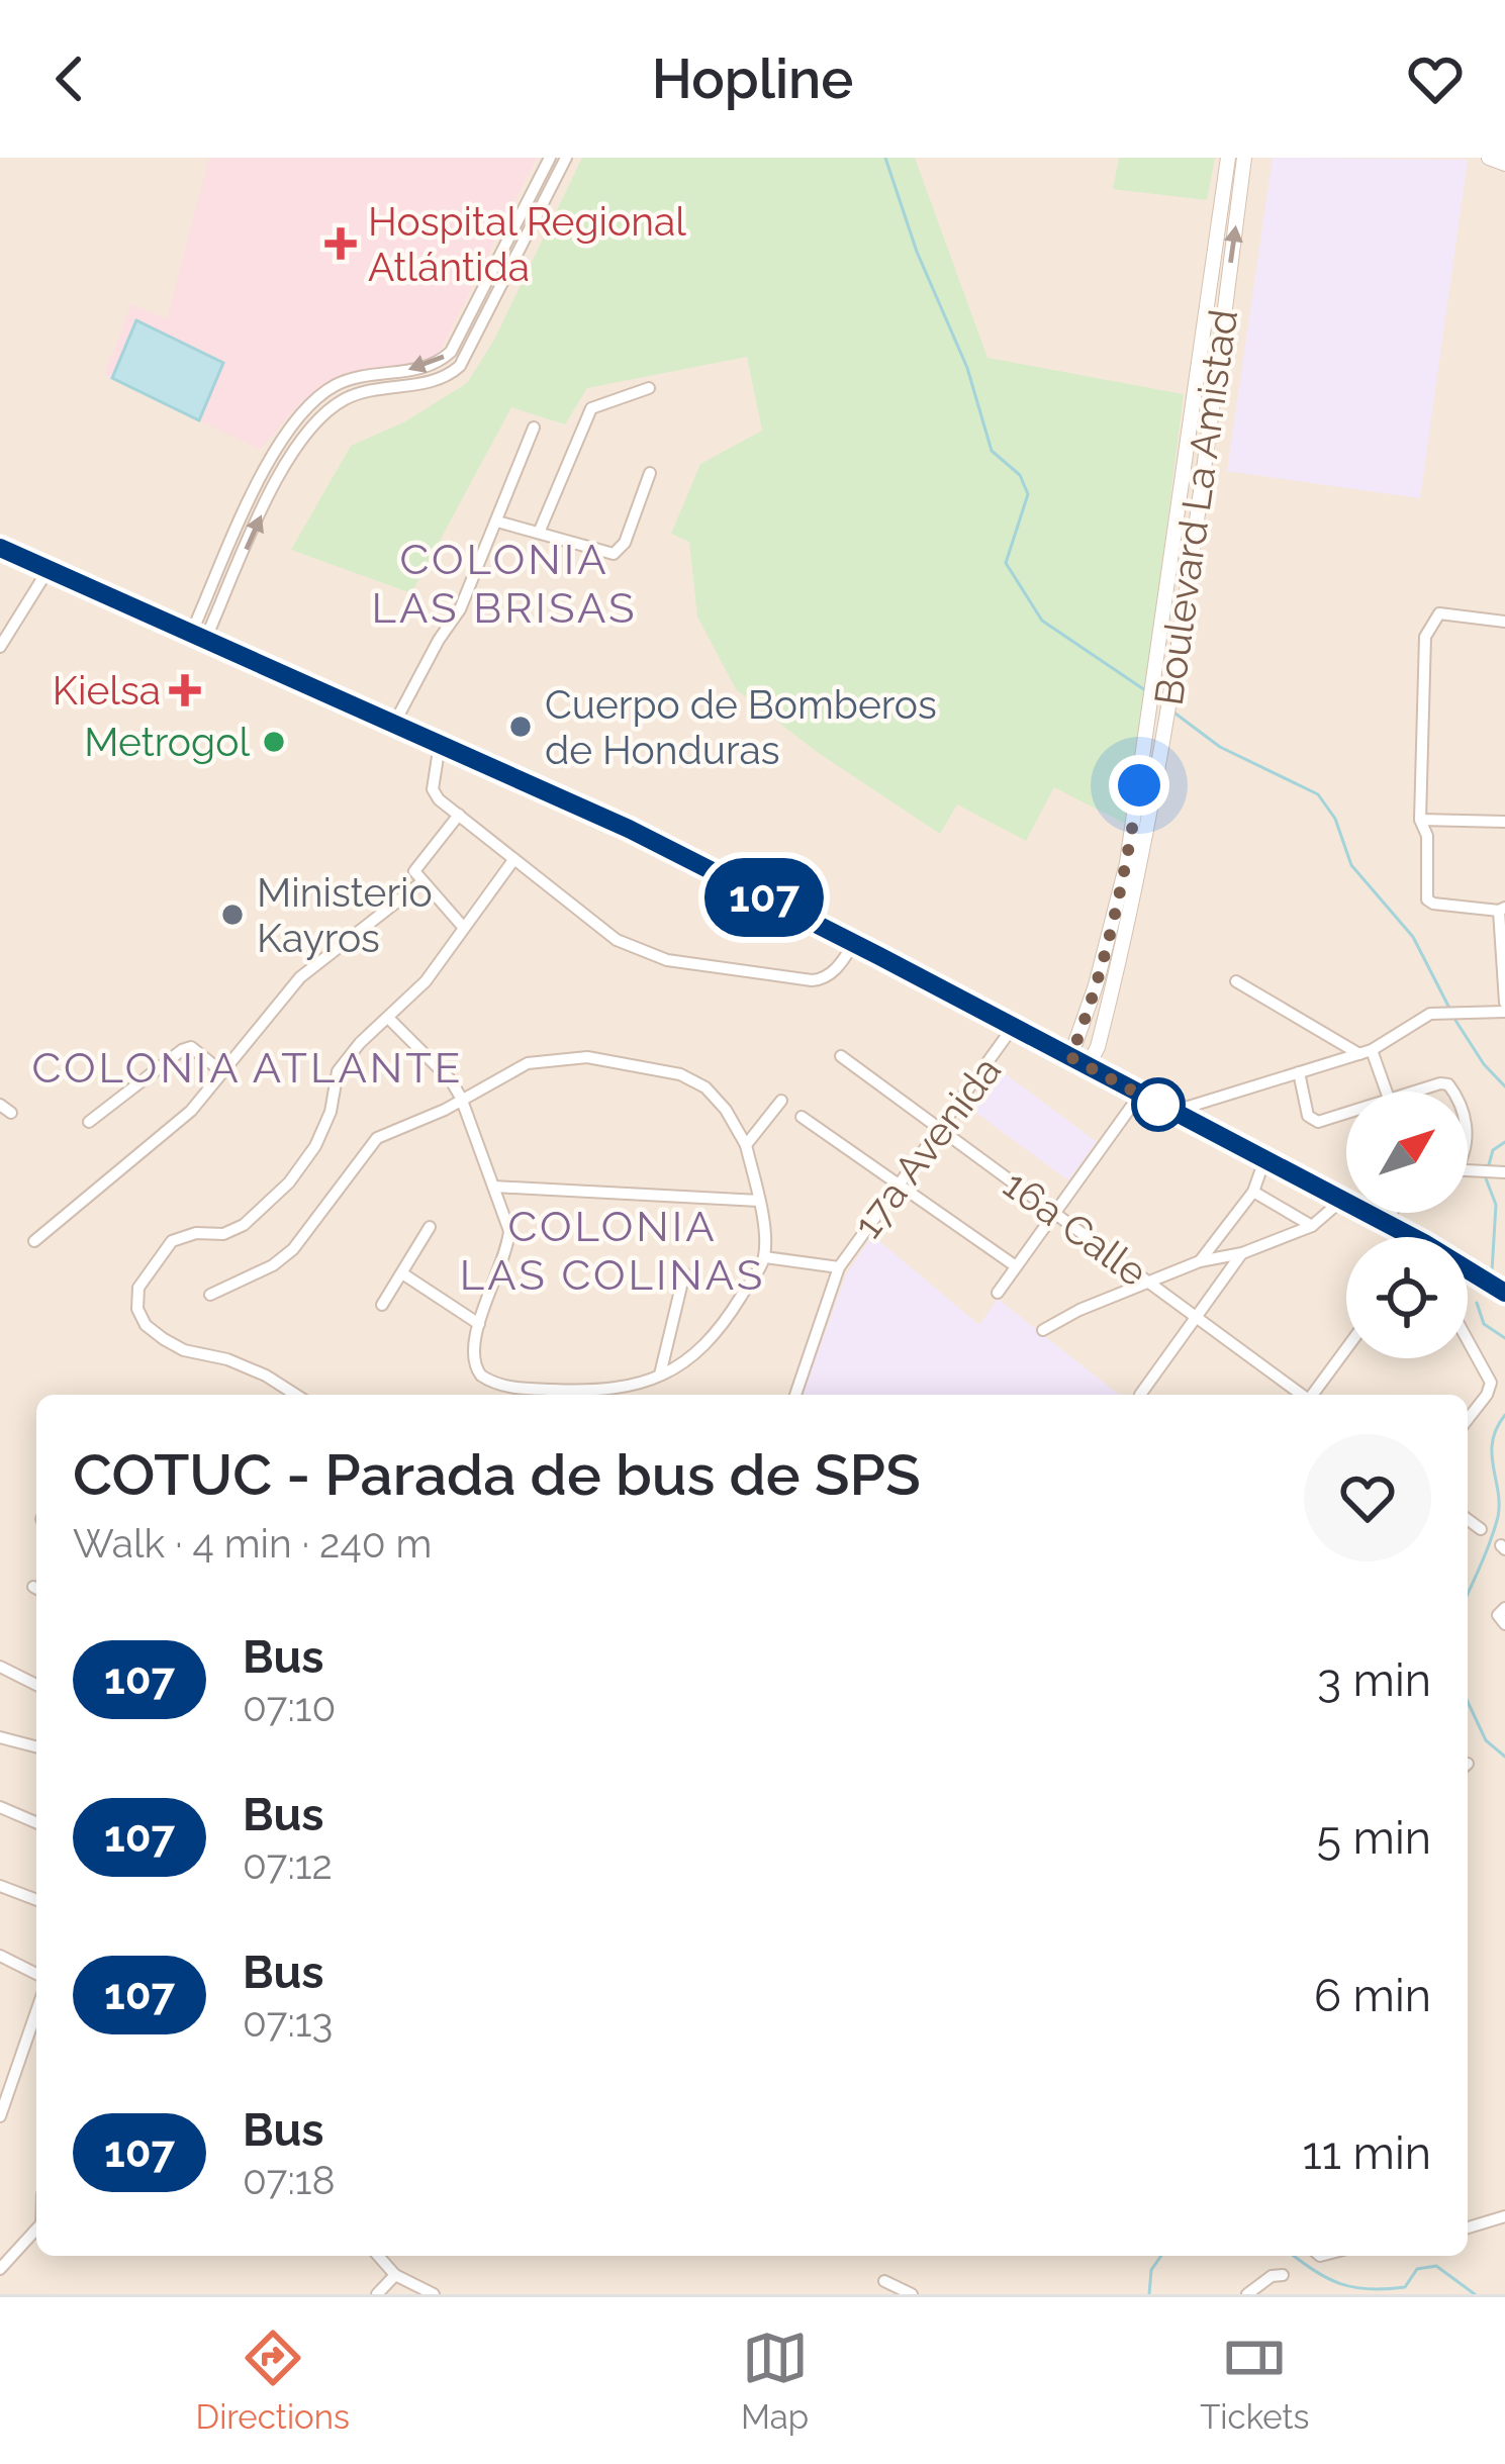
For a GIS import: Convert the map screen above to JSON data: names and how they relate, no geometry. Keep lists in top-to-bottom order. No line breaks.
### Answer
{"streets":{"street":["Boulevard La Amistad","17a Avenida","16a Calle"]},"crossings":[["17a Avenida","16a Calle"]],"districts":["COLONIA LAS BRISAS","COLONIA ATLANTE","COLONIA LAS COLINAS"],"places":{"health":["Hospital Regional Atlántida","Kielsa"],"other":["Cuerpo de Bomberos de Honduras","Metrogol","Ministerio Kayros"]},"lines":["bus line 107"],"north":"top right","page":{"header":"Hopline","on_map":"107","heading":["COTUC - Parada de bus de SPS","Walk · 4 min · 240 m"],"list":[{"mark":"107","name":"Bus","note":"07:10","value":"3 min"},{"mark":"107","name":"Bus","note":"07:12","value":"5 min"},{"mark":"107","name":"Bus","note":"07:13","value":"6 min"},{"mark":"107","name":"Bus","note":"07:18","value":"11 min"}],"tabs":["Directions","Map","Tickets"]}}
